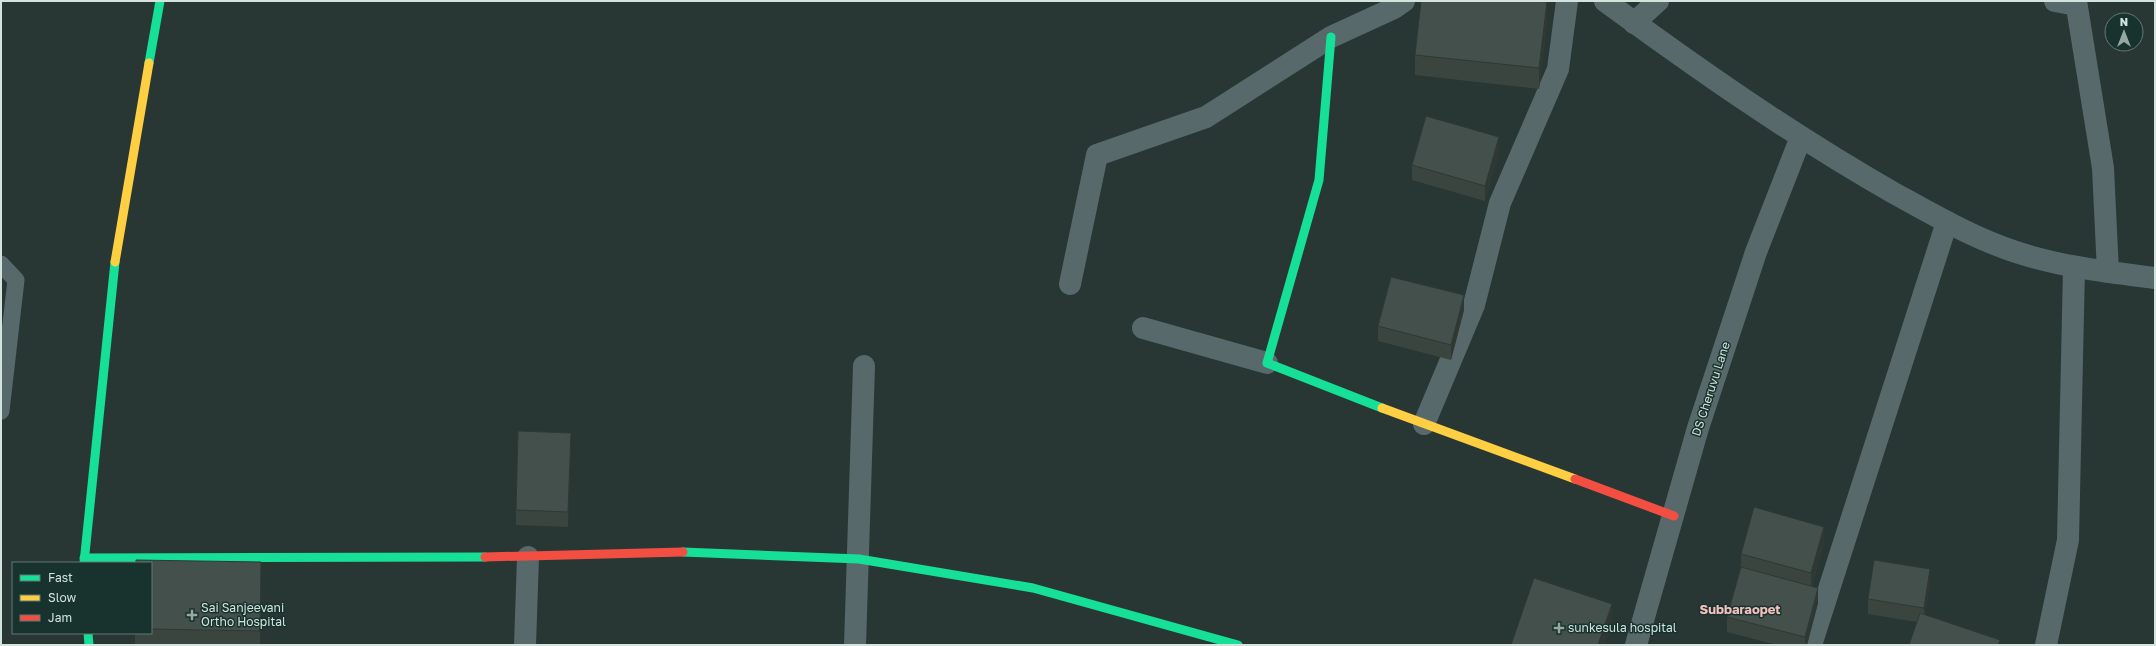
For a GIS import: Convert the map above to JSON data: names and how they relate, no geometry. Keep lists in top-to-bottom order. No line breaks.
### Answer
{"streets":{"street":["DS Cheruvu Lane"]},"districts":["Subbaraopet"],"places":{"health":["Sai Sanjeevani Ortho Hospital","sunkesula hospital"]},"legend":["Fast","Slow","Jam"],"north":"top"}
